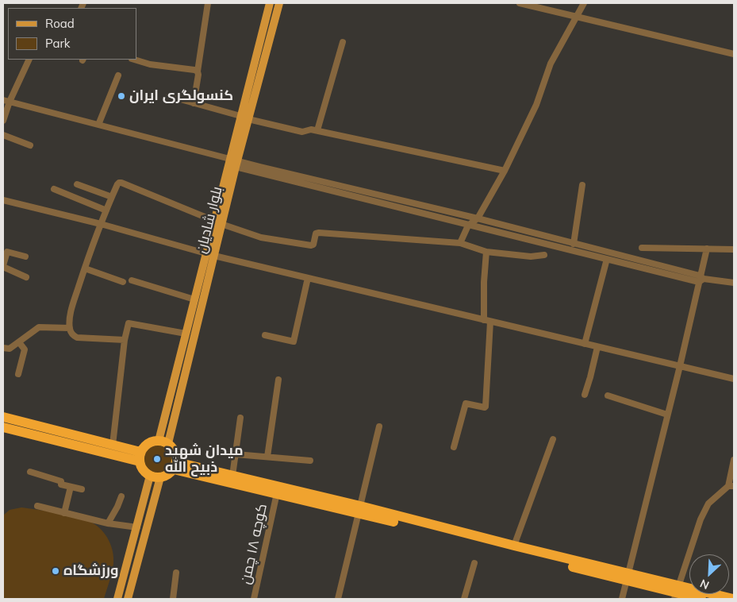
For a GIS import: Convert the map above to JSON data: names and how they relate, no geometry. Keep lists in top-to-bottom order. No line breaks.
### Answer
{"streets":{"main road":["بلوار شادیان"],"street":["كوچه ١٨ چمن"]},"places":["کنسولگری ایران","میدان شهید ذبیح الله","ورزشگاه"],"legend":["Road","Park"],"north":"bottom left"}
